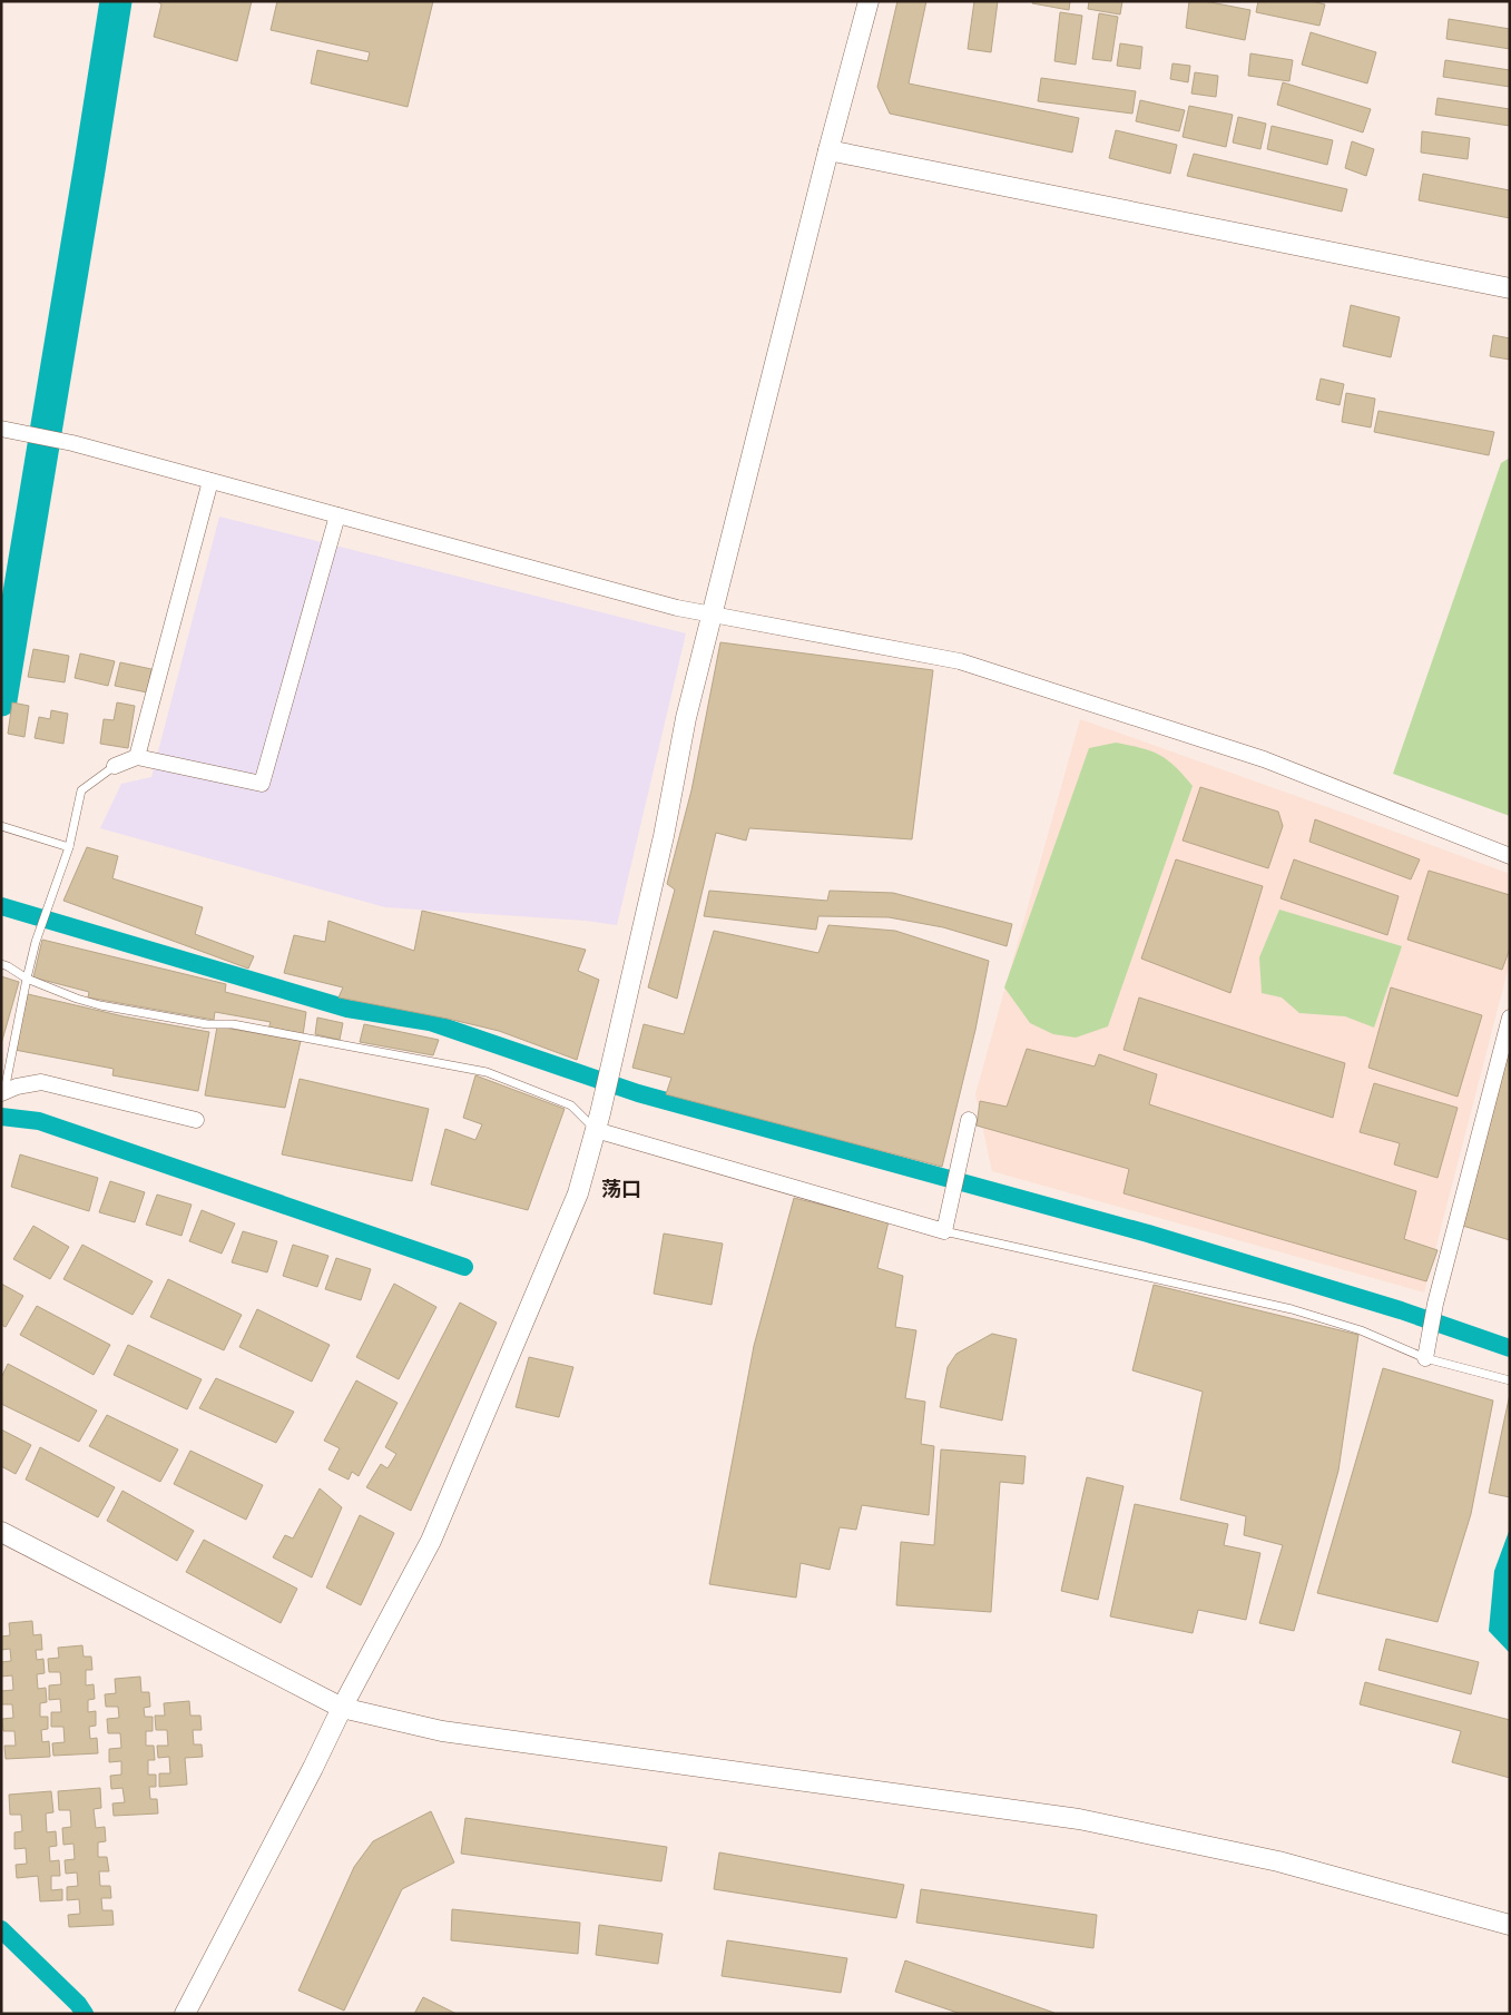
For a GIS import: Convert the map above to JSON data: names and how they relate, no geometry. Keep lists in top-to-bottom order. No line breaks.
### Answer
{"districts":["荡口"]}
